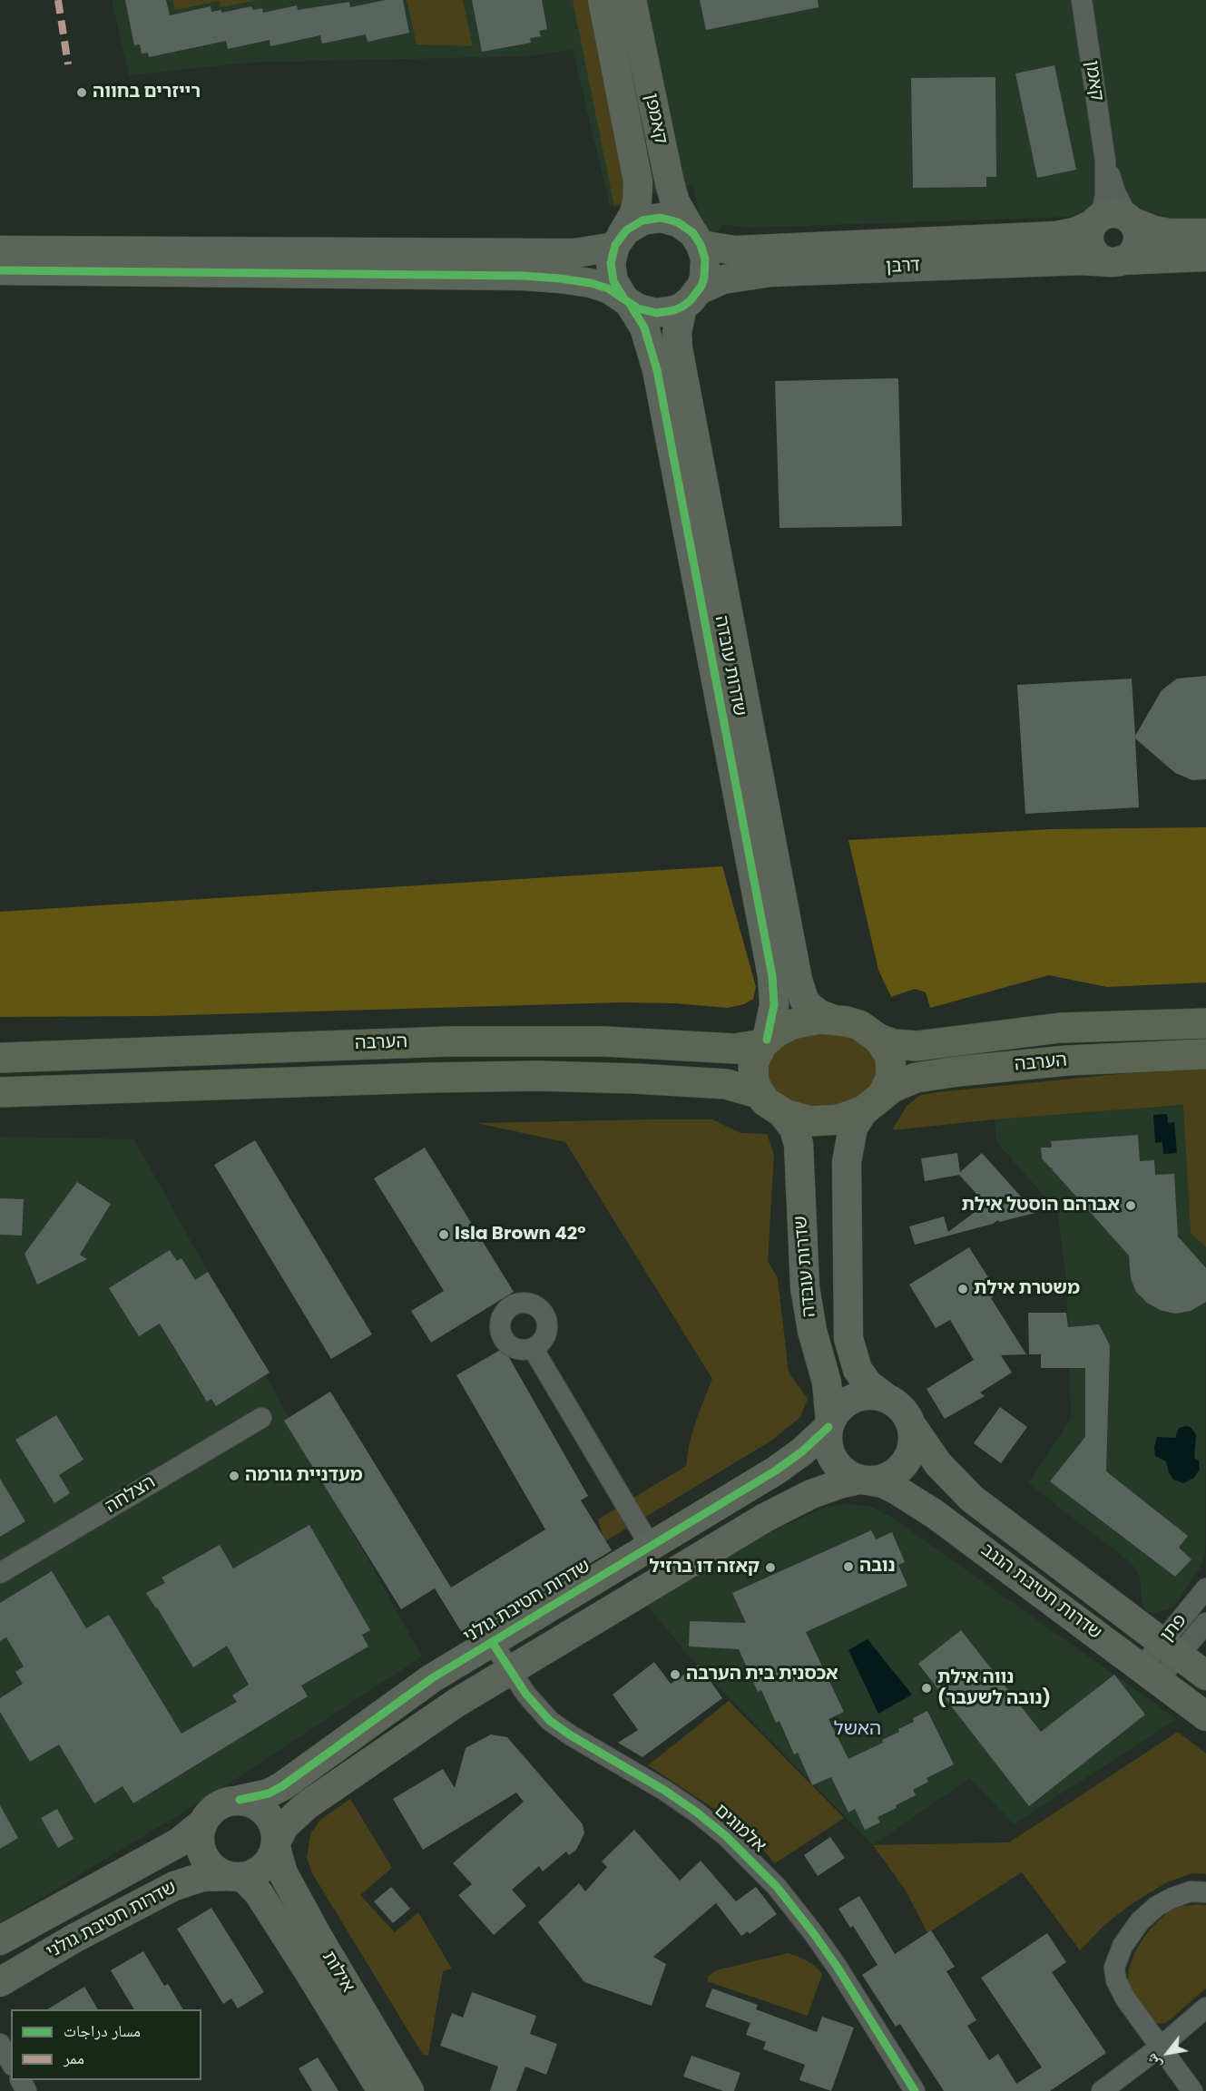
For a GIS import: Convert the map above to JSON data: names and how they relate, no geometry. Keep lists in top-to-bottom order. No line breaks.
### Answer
{"streets":{"highway":["הערבה"],"street":["קאמן","קאמפן","דרבן","שדרות עובדה","הצלחה","שדרות חטיבת הנגב","שדרות חטיבת גולני","פתן","אלמוגים","אילות"]},"crossings":[["קאמן","דרבן"],["קאמפן","דרבן"],["קאמפן","שדרות עובדה"],["דרבן","שדרות עובדה"],["שדרות עובדה","הערבה"],["שדרות עובדה","שדרות חטיבת הנגב"],["שדרות עובדה","שדרות חטיבת גולני"],["שדרות חטיבת הנגב","שדרות חטיבת גולני"],["שדרות חטיבת הנגב","פתן"],["שדרות חטיבת גולני","אלמוגים"],["שדרות חטיבת גולני","אילות"]],"districts":["האשל"],"places":["רייזרים בחווה","אברהם הוסטל אילת","Isla Brown 42°","משטרת אילת","מעדניית גורמה","נובה","קאזה דו ברזיל","אכסנית בית הערבה","נווה אילת (נובה לשעבר)"],"legend":["مسار دراجات","ممر"],"north":"bottom left"}
